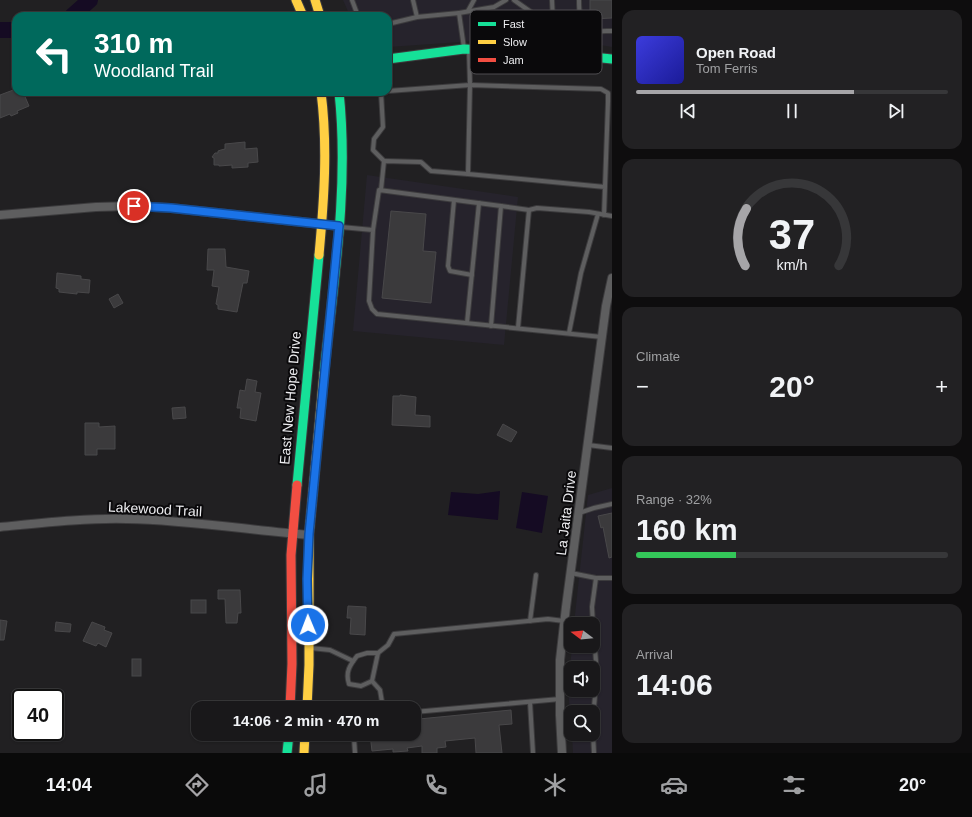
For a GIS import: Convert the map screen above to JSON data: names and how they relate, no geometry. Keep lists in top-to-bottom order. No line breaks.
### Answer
{"streets":{"street":["East New Hope Drive","Lakewood Trail","La Jaita Drive"]},"crossings":[["East New Hope Drive","Lakewood Trail"]],"legend":["Fast","Slow","Jam"],"north":"left","page":{"turn":["310 m","Woodland Trail"],"song":["Open Road","Tom Ferris"],"tile":["Climate",["Range · 32%","160 km"],["Arrival","14:06"]],"heat":["−","20°","+"],"limit":"40","trip":"14:06 · 2 min · 470 m","tabs":["14:04","20°"],"gauge":["37","km/h"]}}
